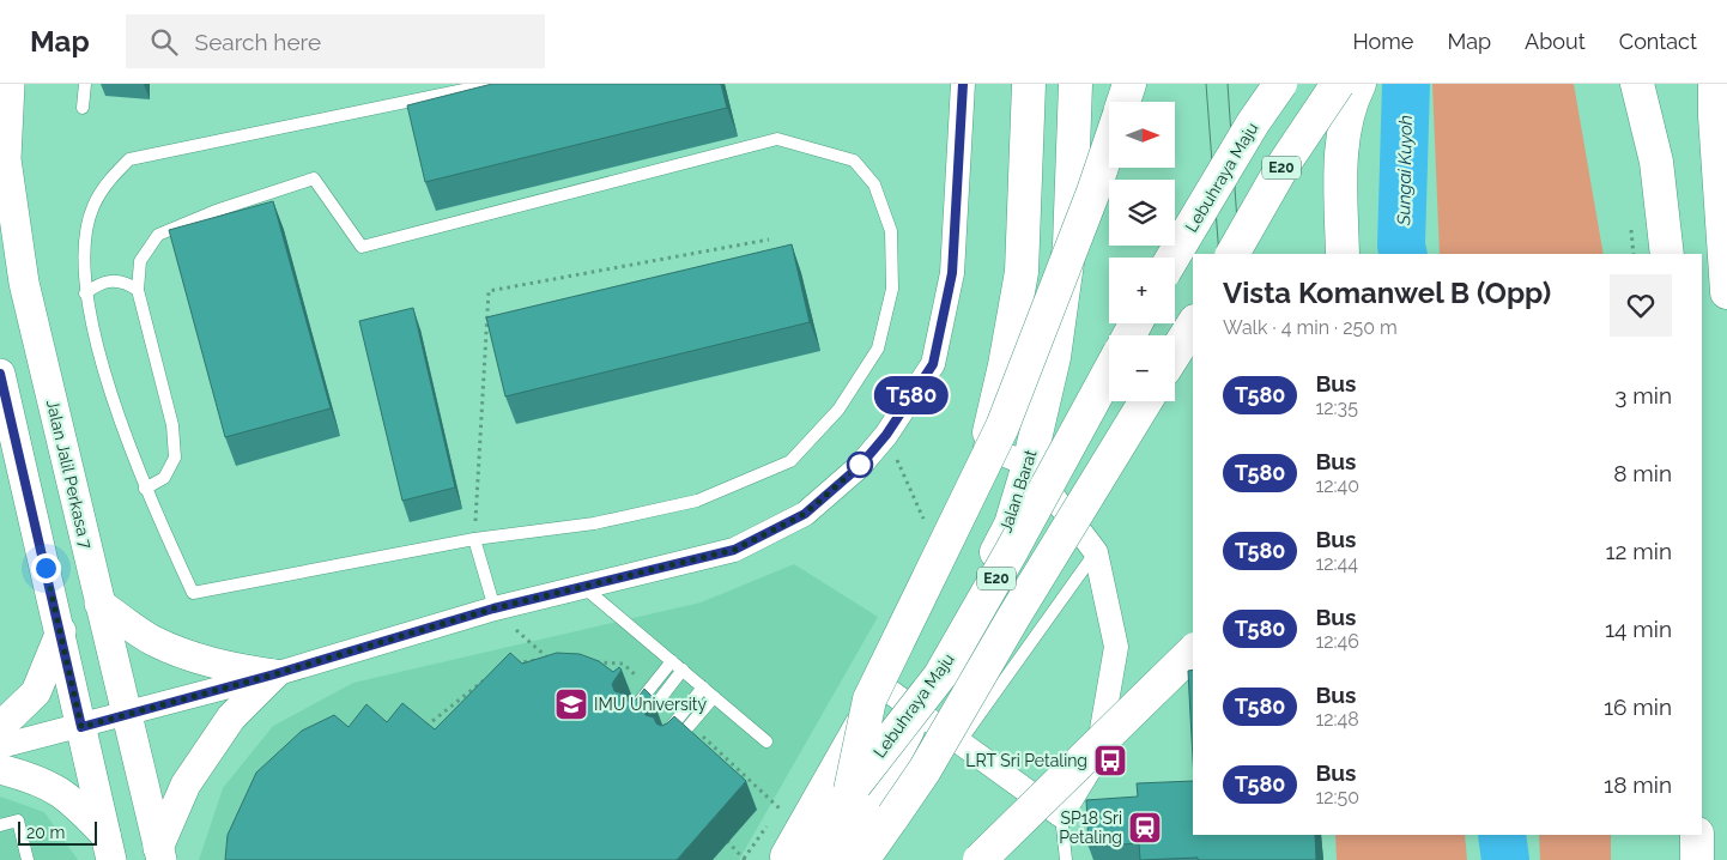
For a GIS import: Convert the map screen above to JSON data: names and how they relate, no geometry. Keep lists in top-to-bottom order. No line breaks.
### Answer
{"streets":{"main road":["E20","Lebuhraya Maju","Jalan Barat"],"street":["Jalan Jalil Perkasa 7"]},"water":["Sungai Kuyoh"],"places":{"school or university":["IMU University"],"bus stop":["LRT Sri Petaling"],"station":["SP18 Sri Petaling"]},"lines":["bus line T580"],"scale_bar":"20 m","north":"right","page":{"header":"Map","search":"Search here","nav":["Home","Map","About","Contact"],"on_map":"T580","map_buttons":["+","−"],"heading":["Vista Komanwel B (Opp)","Walk · 4 min · 250 m"],"list":[{"mark":"T580","name":"Bus","note":"12:35","value":"3 min"},{"mark":"T580","name":"Bus","note":"12:40","value":"8 min"},{"mark":"T580","name":"Bus","note":"12:44","value":"12 min"},{"mark":"T580","name":"Bus","note":"12:46","value":"14 min"},{"mark":"T580","name":"Bus","note":"12:48","value":"16 min"},{"mark":"T580","name":"Bus","note":"12:50","value":"18 min"}],"scale":"20 m"}}
